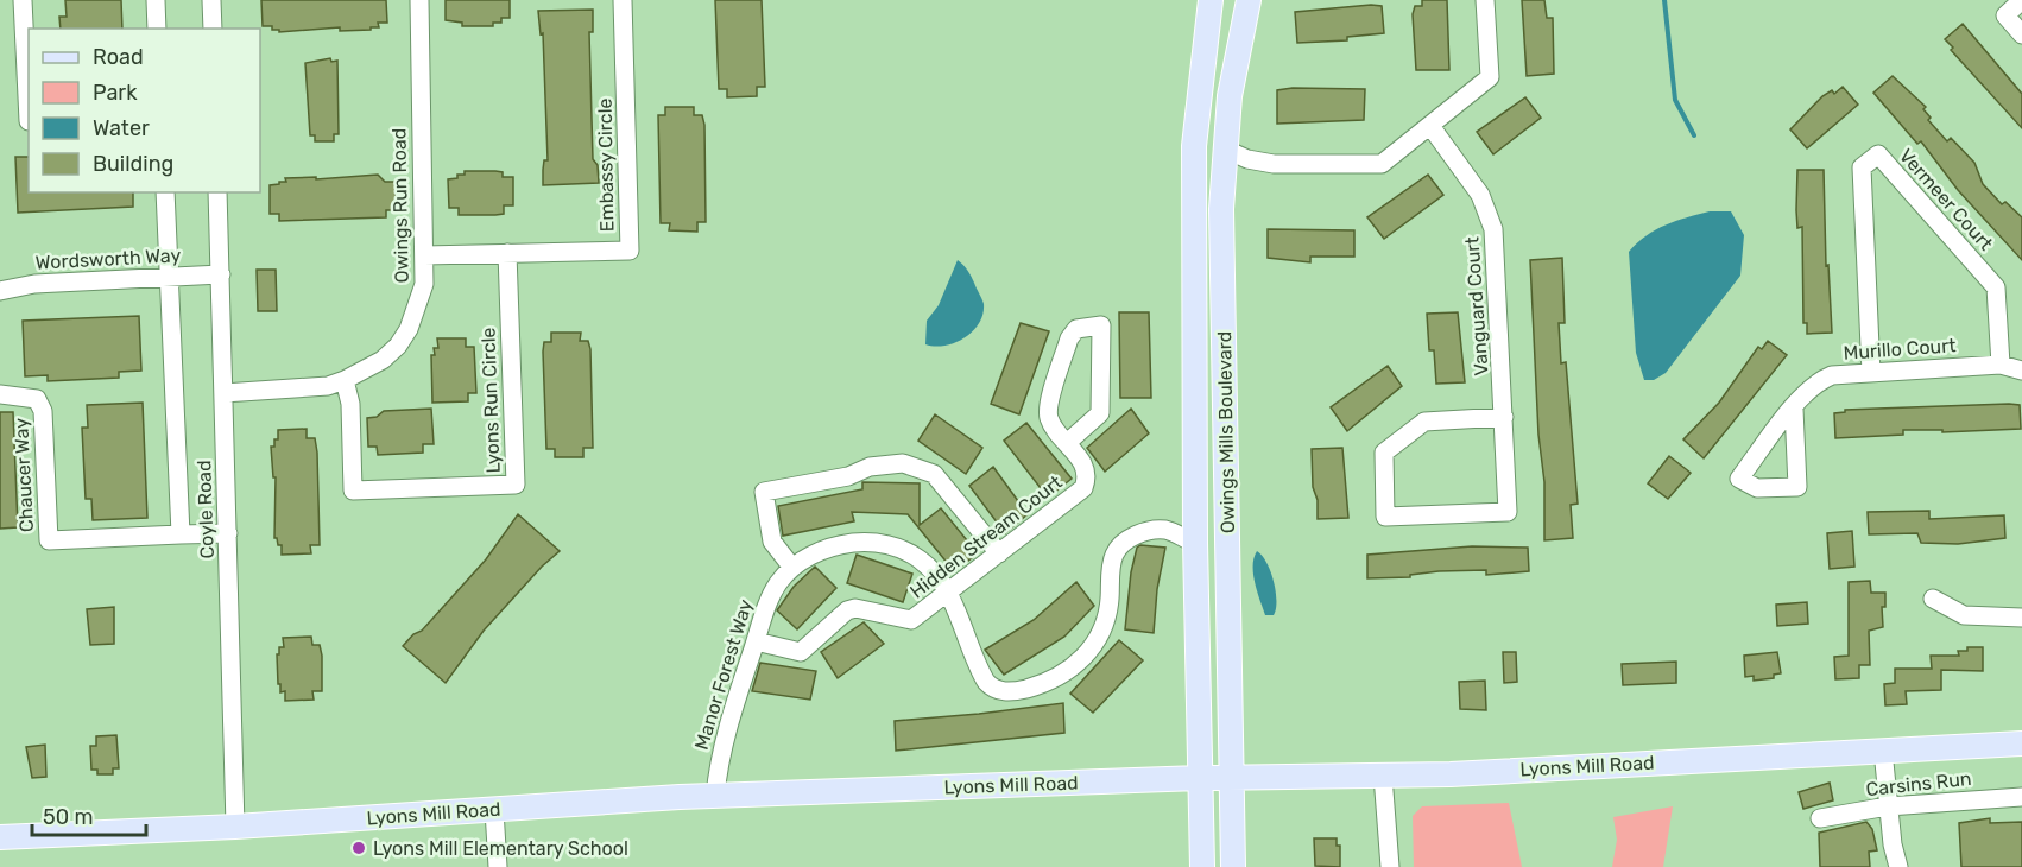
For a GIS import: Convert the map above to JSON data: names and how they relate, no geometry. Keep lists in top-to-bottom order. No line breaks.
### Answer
{"streets":{"main road":["Owings Mills Boulevard","Lyons Mill Road"],"street":["Embassy Circle","Vermeer Court","Owings Run Road","Wordsworth Way","Vanguard Court","Murillo Court","Lyons Run Circle","Chaucer Way","Coyle Road","Hidden Stream Court","Manor Forest Way","Carsins Run"]},"crossings":[["Embassy Circle","Owings Run Road"],["Embassy Circle","Lyons Run Circle"],["Vermeer Court","Murillo Court"],["Owings Run Road","Lyons Run Circle"],["Owings Run Road","Coyle Road"],["Wordsworth Way","Coyle Road"],["Owings Mills Boulevard","Manor Forest Way"],["Owings Mills Boulevard","Lyons Mill Road"],["Chaucer Way","Coyle Road"],["Coyle Road","Lyons Mill Road"],["Hidden Stream Court","Manor Forest Way"],["Manor Forest Way","Lyons Mill Road"]],"places":["Lyons Mill Elementary School"],"legend":["Road","Park","Water","Building"],"scale_bar":"50 m"}
